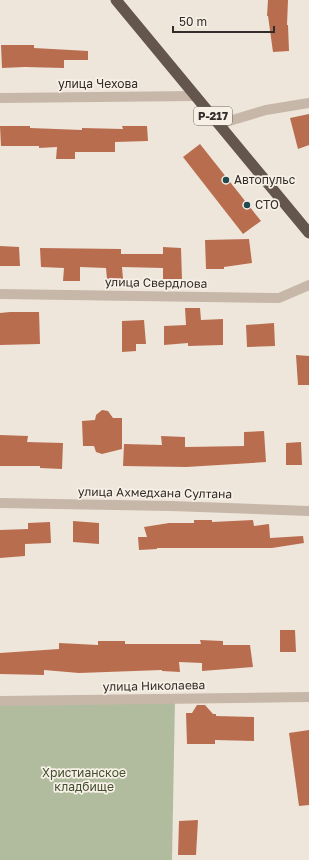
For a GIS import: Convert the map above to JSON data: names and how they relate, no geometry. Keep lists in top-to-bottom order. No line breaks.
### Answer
{"streets":{"highway":["Р-217"],"street":["улица Чехова","улица Свердлова","улица Ахмедхана Султана","улица Николаева"]},"crossings":[["улица Чехова","Р-217"]],"parks":["Христианское кладбище"],"places":["Автопульс","СТО"],"scale_bar":"50 m"}
